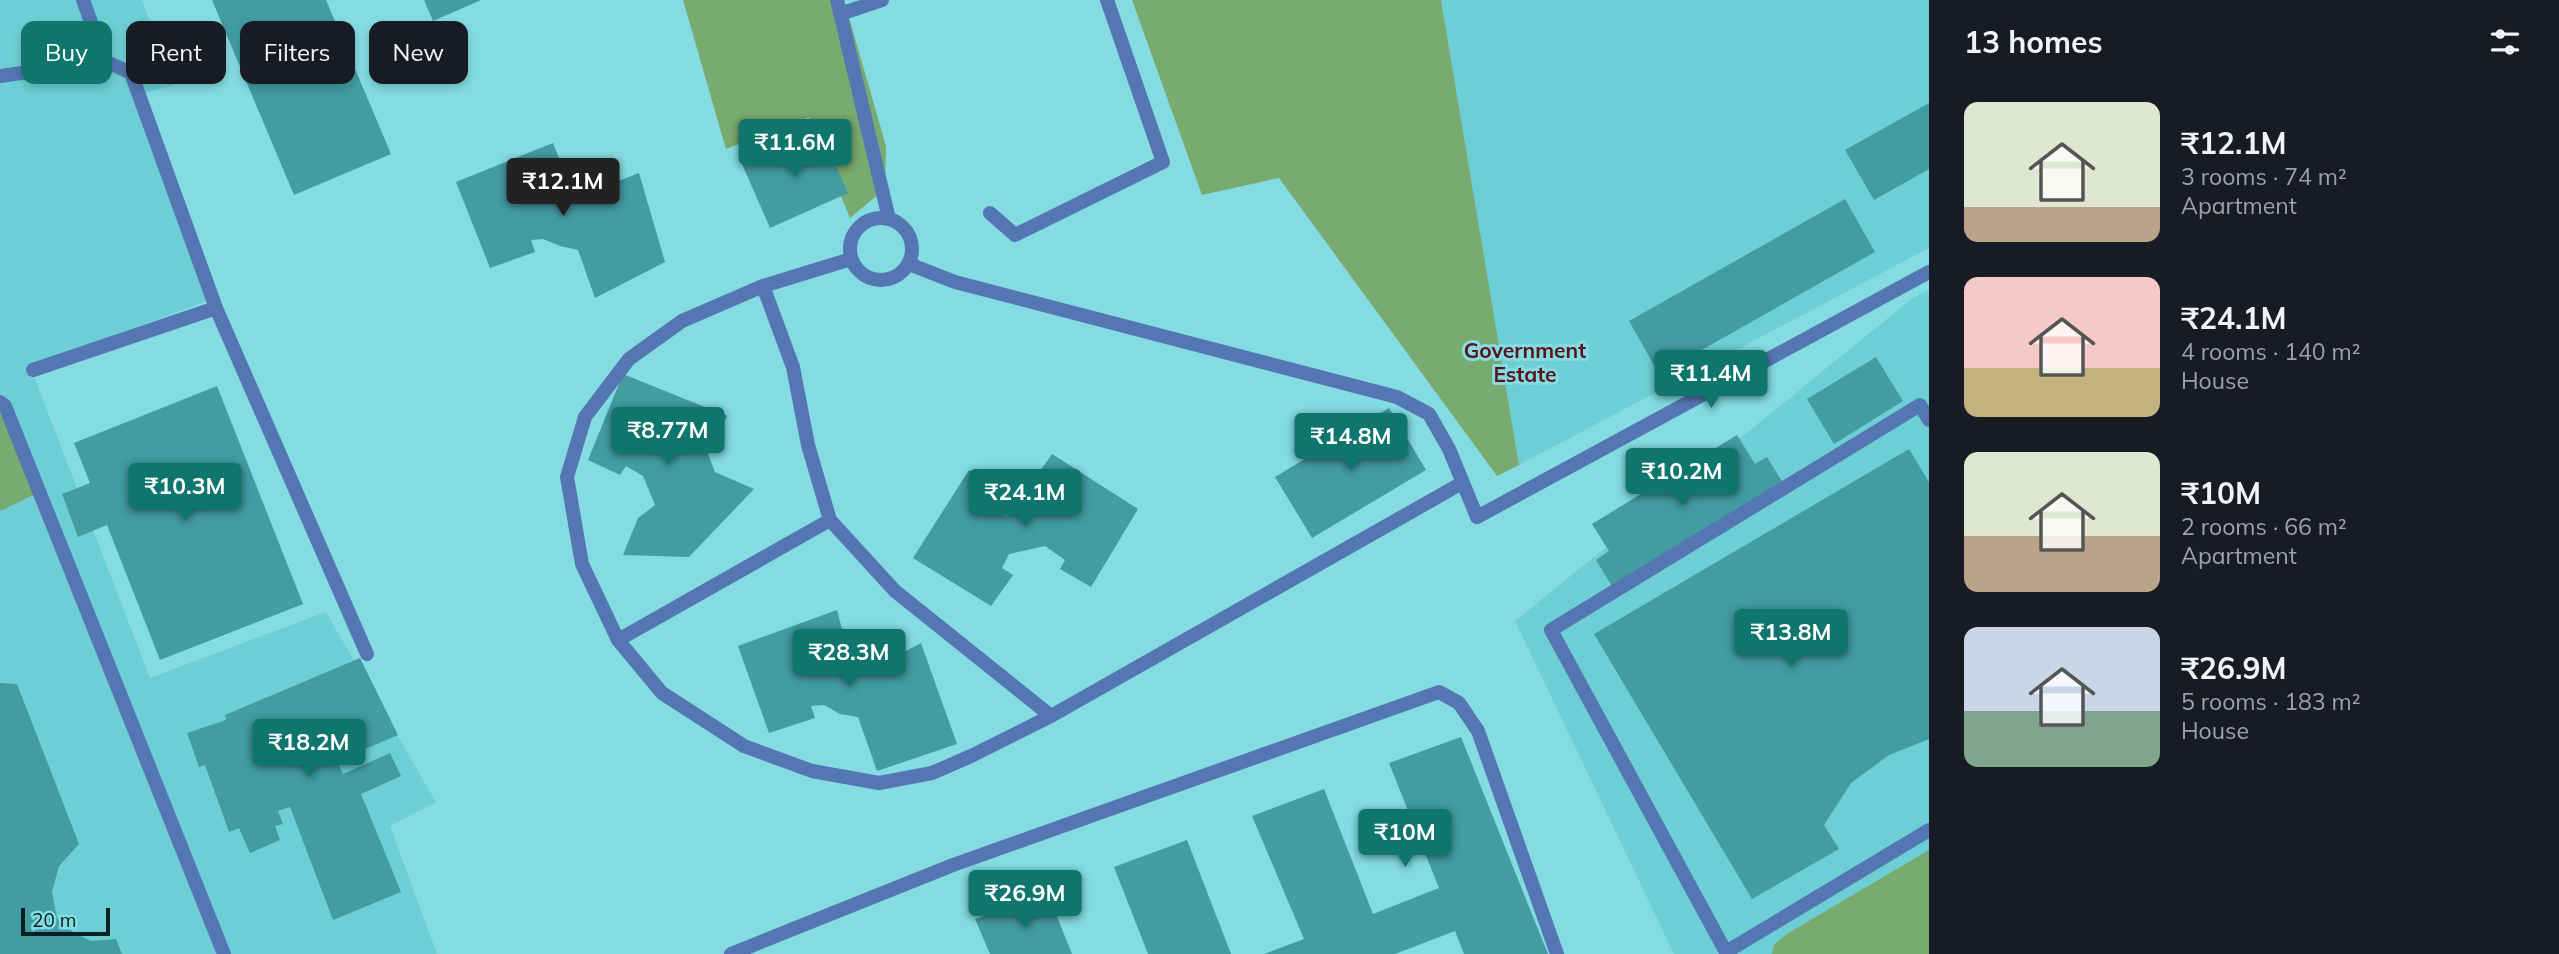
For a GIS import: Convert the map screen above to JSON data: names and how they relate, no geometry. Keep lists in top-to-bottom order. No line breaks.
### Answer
{"districts":["Government Estate"],"scale_bar":"20 m","page":{"heading":"13 homes","chip":["Buy","Rent","Filters","New"],"list":[{"name":"₹12.1M","note":"3 rooms · 74 m² · Apartment"},{"name":"₹24.1M","note":"4 rooms · 140 m² · House"},{"name":"₹10M","note":"2 rooms · 66 m² · Apartment"},{"name":"₹26.9M","note":"5 rooms · 183 m² · House"}],"price":["₹11.6M","₹12.1M","₹11.4M","₹8.77M","₹14.8M","₹10.2M","₹10.3M","₹24.1M","₹13.8M","₹28.3M","₹18.2M","₹10M","₹26.9M"],"scale":"20 m"}}
